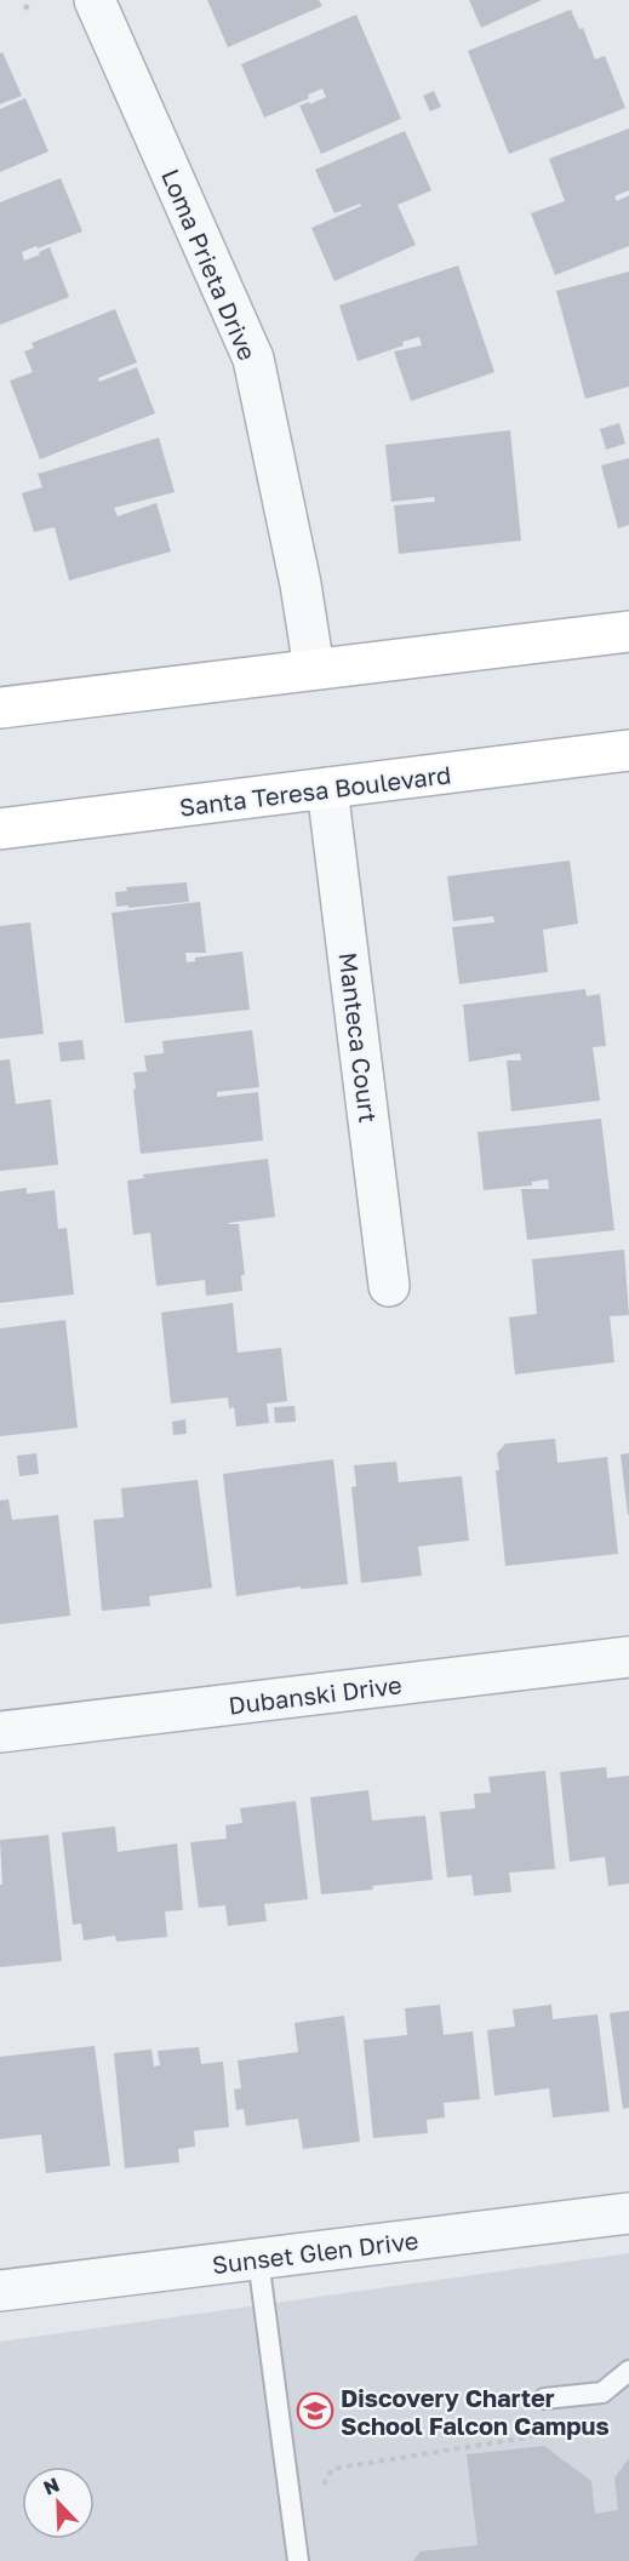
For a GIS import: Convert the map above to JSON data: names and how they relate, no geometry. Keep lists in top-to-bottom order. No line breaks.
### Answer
{"streets":{"main road":["Santa Teresa Boulevard"],"street":["Loma Prieta Drive","Manteca Court","Dubanski Drive","Sunset Glen Drive"]},"crossings":[["Santa Teresa Boulevard","Manteca Court"]],"places":{"school or university":["Discovery Charter School Falcon Campus"]},"north":"top left"}
